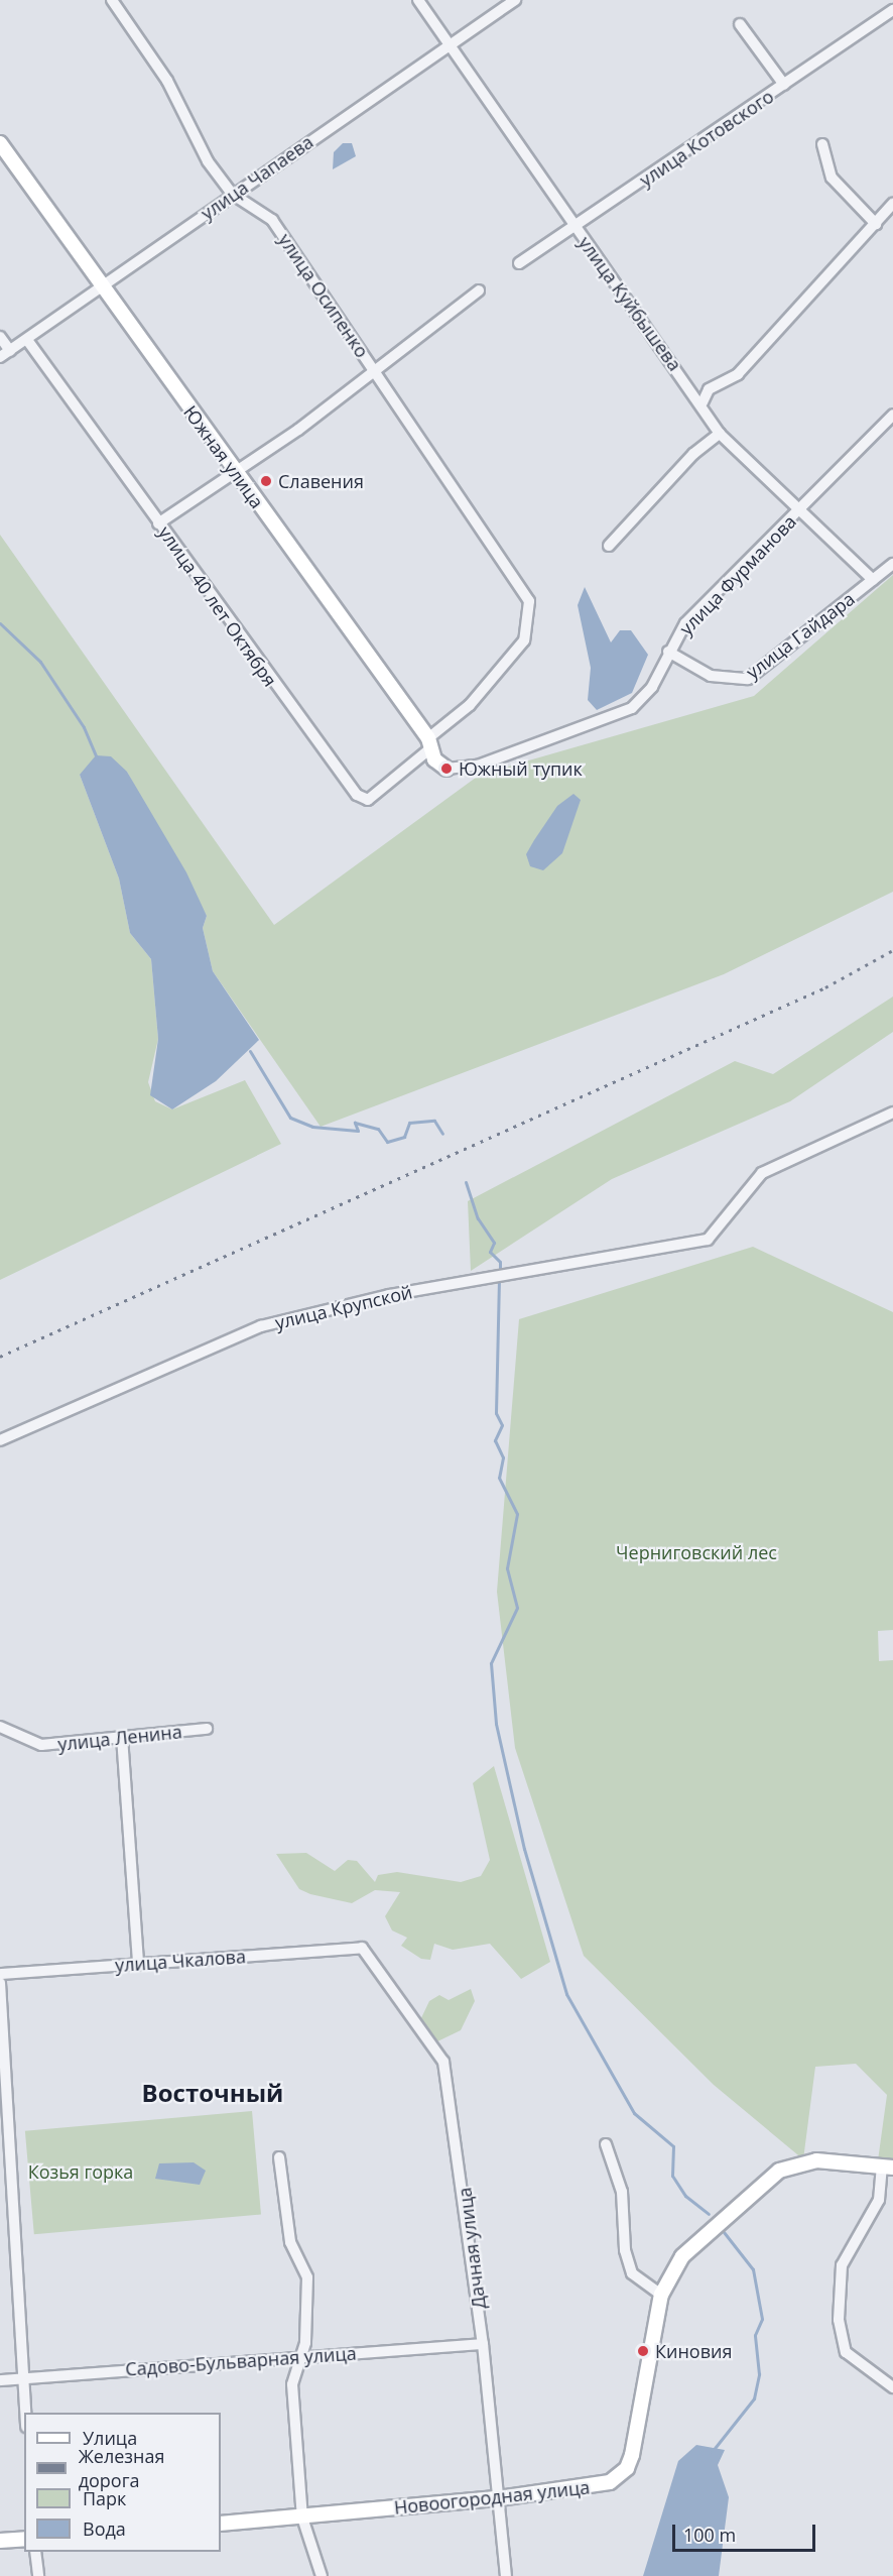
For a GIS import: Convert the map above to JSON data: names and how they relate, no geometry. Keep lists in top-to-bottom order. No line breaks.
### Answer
{"streets":{"street":["улица Котовского","улица Чапаева","улица Осипенко","улица Куйбышева","Южная улица","улица Фурманова","улица 40 лет Октября","улица Гайдара","улица Крупской","улица Ленина","улица Чкалова","Дачная улица","Садово-Бульварная улица","Новоогородная улица"]},"crossings":[["улица Котовского","улица Куйбышева"],["улица Чапаева","улица Осипенко"],["улица Чапаева","улица Куйбышева"],["улица Чапаева","Южная улица"],["улица Чапаева","улица 40 лет Октября"],["улица Осипенко","Южная улица"],["улица Осипенко","улица 40 лет Октября"],["улица Куйбышева","улица Фурманова"],["улица Куйбышева","улица Гайдара"],["Южная улица","улица Фурманова"],["Южная улица","улица 40 лет Октября"],["улица Фурманова","улица Гайдара"],["улица Чкалова","Дачная улица"],["Дачная улица","Садово-Бульварная улица"],["Дачная улица","Новоогородная улица"]],"districts":["Восточный"],"parks":["Черниговский лес","Козья горка"],"places":["Славения","Южный тупик","Киновия"],"legend":["Улица","Железная дорога","Парк","Вода"],"scale_bar":"100 m"}
